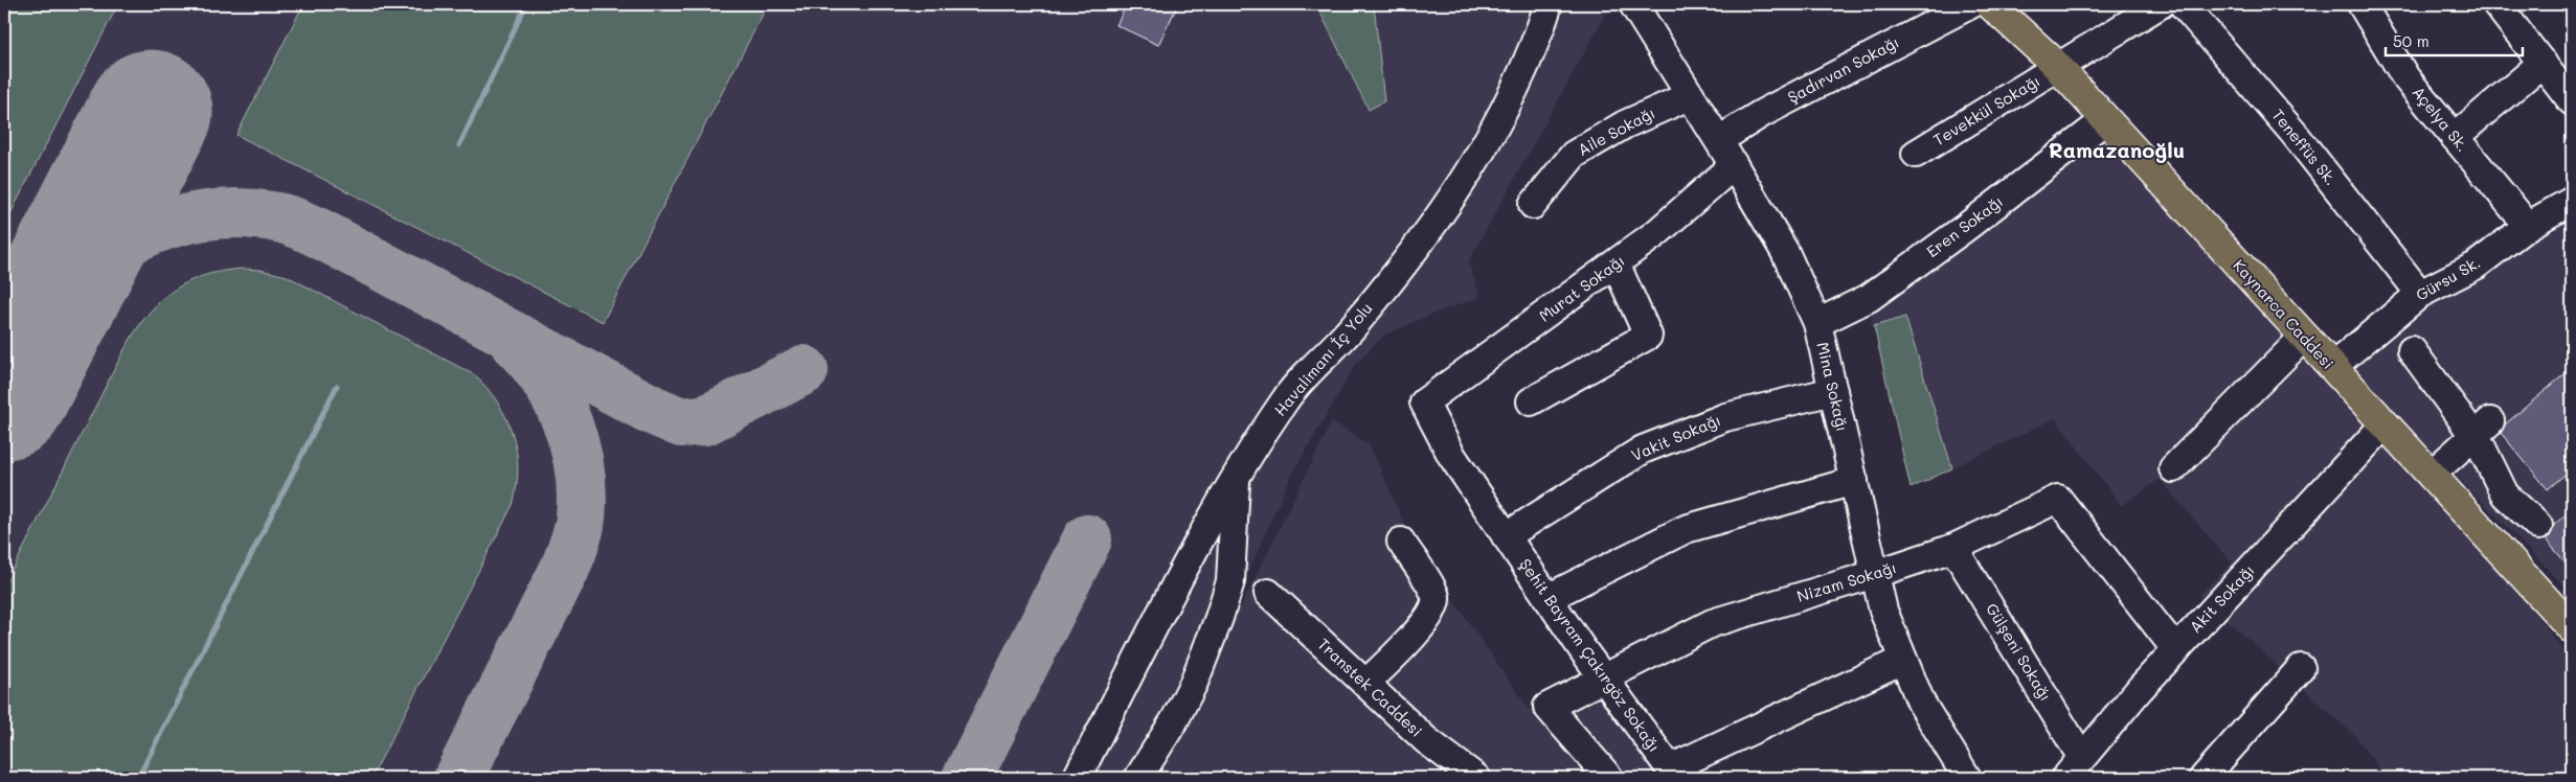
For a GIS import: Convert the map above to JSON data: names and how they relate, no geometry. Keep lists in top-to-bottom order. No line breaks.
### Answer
{"streets":{"main road":["Kaynarca Caddesi"],"street":["Şadırvan Sokağı","Tevekkül Sokağı","Açelya Sk.","Aile Sokağı","Teneffüs Sk.","Eren Sokağı","Gürsu Sk.","Murat Sokağı","Havalimanı İç Yolu","Mina Sokağı","Vakit Sokağı","Nizam Sokağı","Akit Sokağı","Gülşeni Sokağı","Şehit Bayram Çakırgöz Sokağı","Transtek Caddesi"]},"crossings":[["Şadırvan Sokağı","Mina Sokağı"],["Tevekkül Sokağı","Kaynarca Caddesi"],["Açelya Sk.","Gürsu Sk."],["Aile Sokağı","Mina Sokağı"],["Teneffüs Sk.","Gürsu Sk."],["Eren Sokağı","Kaynarca Caddesi"],["Eren Sokağı","Mina Sokağı"],["Gürsu Sk.","Kaynarca Caddesi"],["Murat Sokağı","Mina Sokağı"],["Murat Sokağı","Şehit Bayram Çakırgöz Sokağı"],["Kaynarca Caddesi","Akit Sokağı"],["Mina Sokağı","Vakit Sokağı"],["Mina Sokağı","Nizam Sokağı"],["Mina Sokağı","Şehit Bayram Çakırgöz Sokağı"],["Vakit Sokağı","Şehit Bayram Çakırgöz Sokağı"],["Nizam Sokağı","Akit Sokağı"],["Nizam Sokağı","Gülşeni Sokağı"],["Nizam Sokağı","Şehit Bayram Çakırgöz Sokağı"],["Akit Sokağı","Gülşeni Sokağı"]],"districts":["Ramazanoğlu"],"scale_bar":"50 m"}
